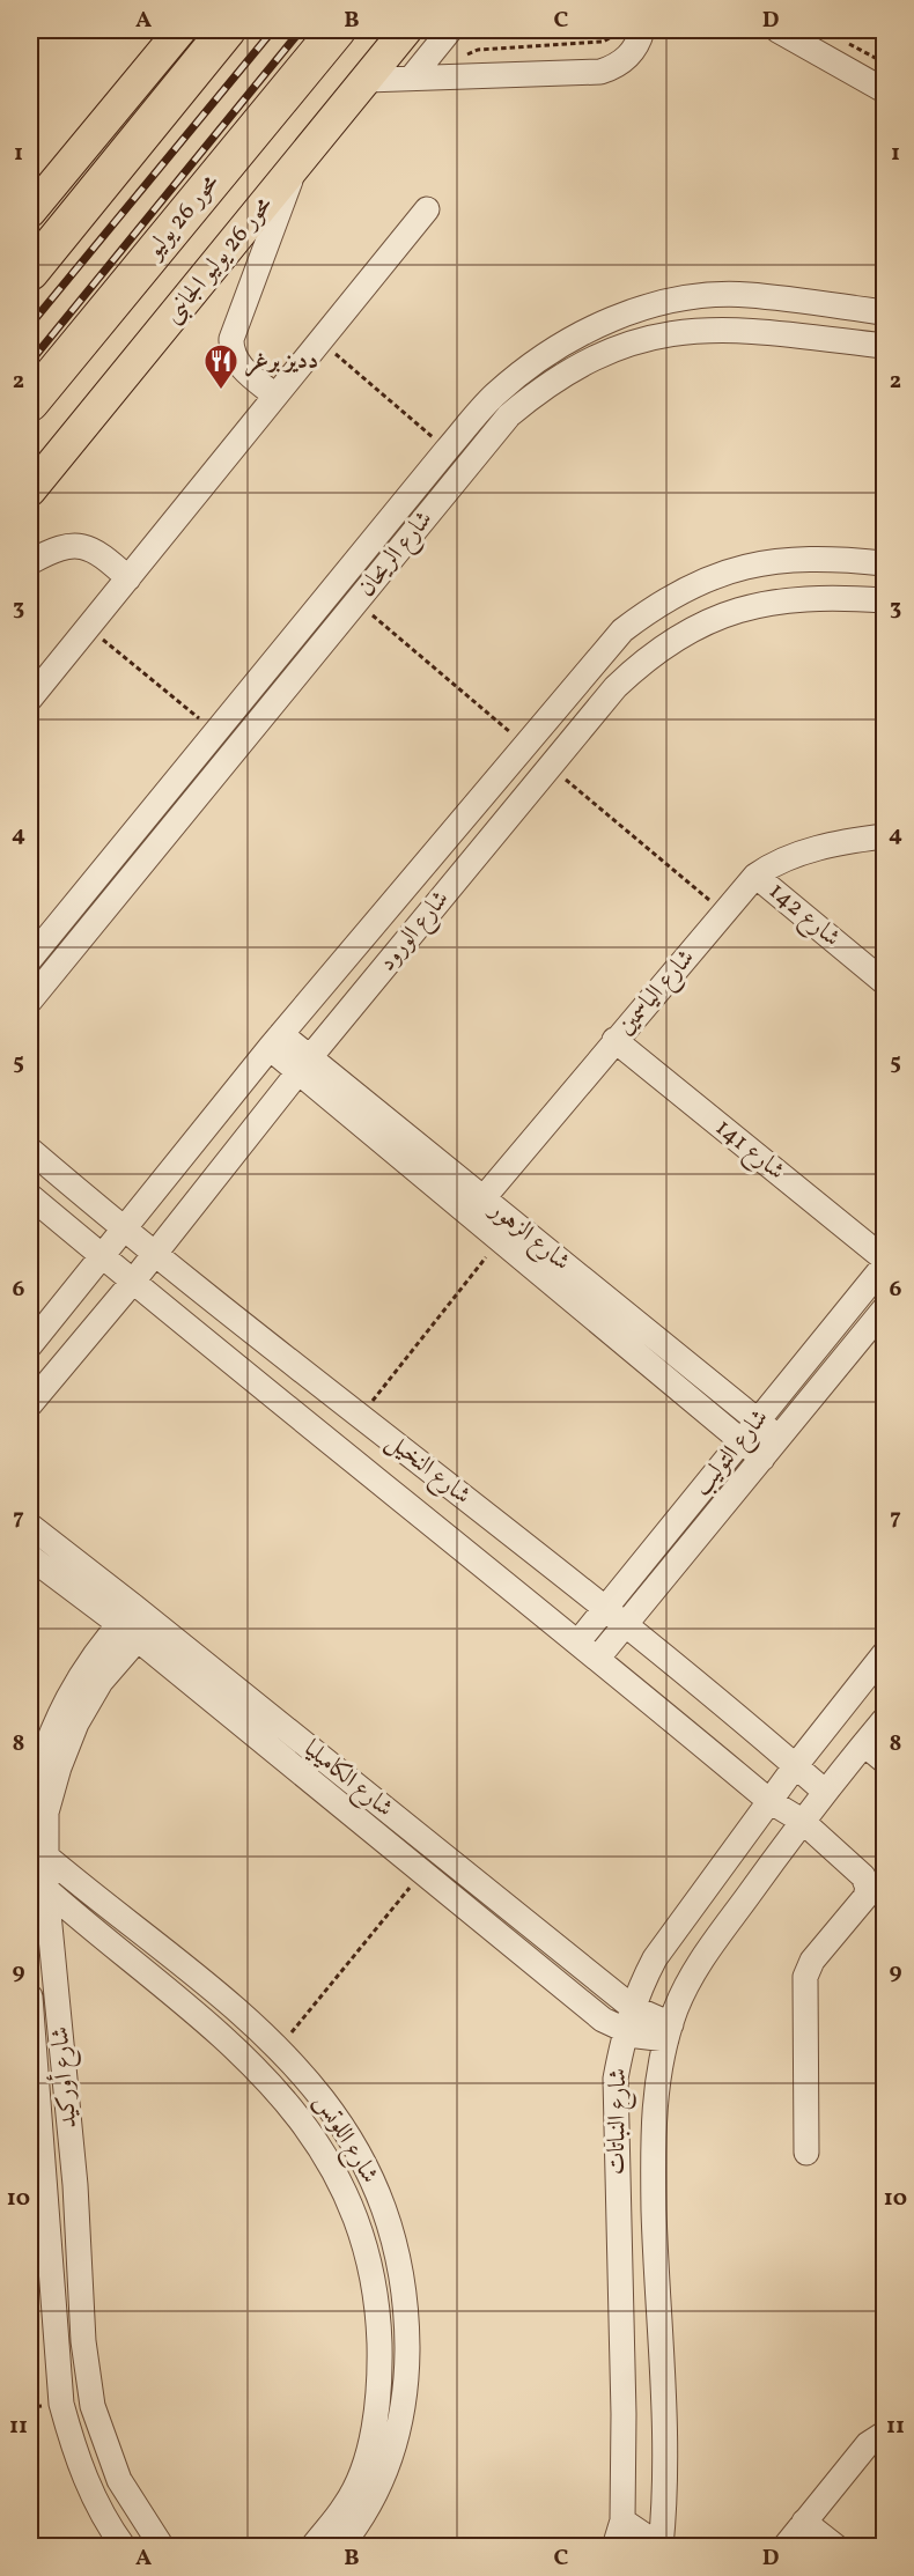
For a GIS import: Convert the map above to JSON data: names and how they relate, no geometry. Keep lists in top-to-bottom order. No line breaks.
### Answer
{"streets":{"highway":["محور 26 يوليو"],"main road":["محور 26 يوليو الجانبى"],"street":["شارع الريحان","شارع 142","شارع الورود","شارع الياسمين","شارع 141","شارع الزهور","شارع التوليب","شارع النخيل","شارع الكاميليا","شارع أوركيد","شارع النباتات","شارع اللوتس"]},"crossings":[["شارع 142","شارع الياسمين"],["شارع الورود","شارع الزهور"],["شارع الورود","شارع النخيل"],["شارع الياسمين","شارع 141"],["شارع الياسمين","شارع الزهور"],["شارع الزهور","شارع التوليب"],["شارع التوليب","شارع النخيل"],["شارع النخيل","شارع النباتات"],["شارع الكاميليا","شارع أوركيد"],["شارع الكاميليا","شارع النباتات"],["شارع أوركيد","شارع اللوتس"]],"places":{"restaurant":["دديز برغر"]},"grid":{"columns":["A","B","C","D"],"rows":["1","2","3","4","5","6","7","8","9","10","11"]}}
